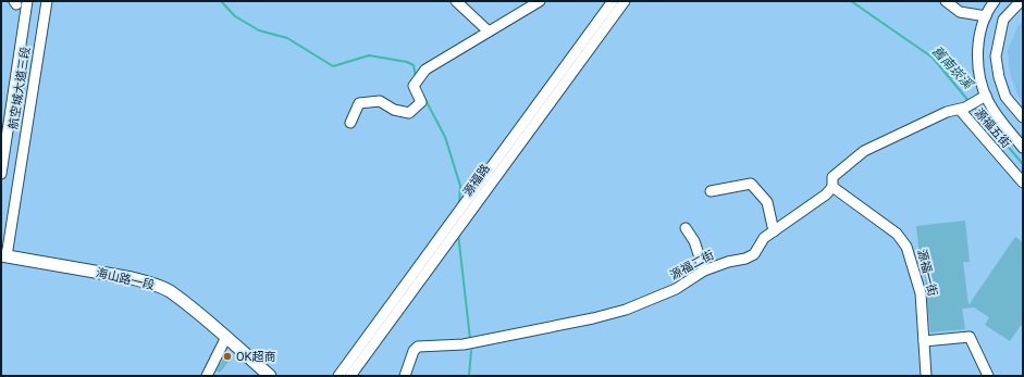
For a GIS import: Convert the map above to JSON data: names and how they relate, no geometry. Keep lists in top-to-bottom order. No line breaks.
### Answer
{"streets":{"main road":["海山路一段"],"street":["航空城大道三段","源福五街","源福路","源福二街","源福一街"]},"crossings":[["航空城大道三段","海山路一段"],["源福五街","源福二街"],["源福二街","源福一街"]],"water":["舊南崁溪"],"places":["OK超商"]}
